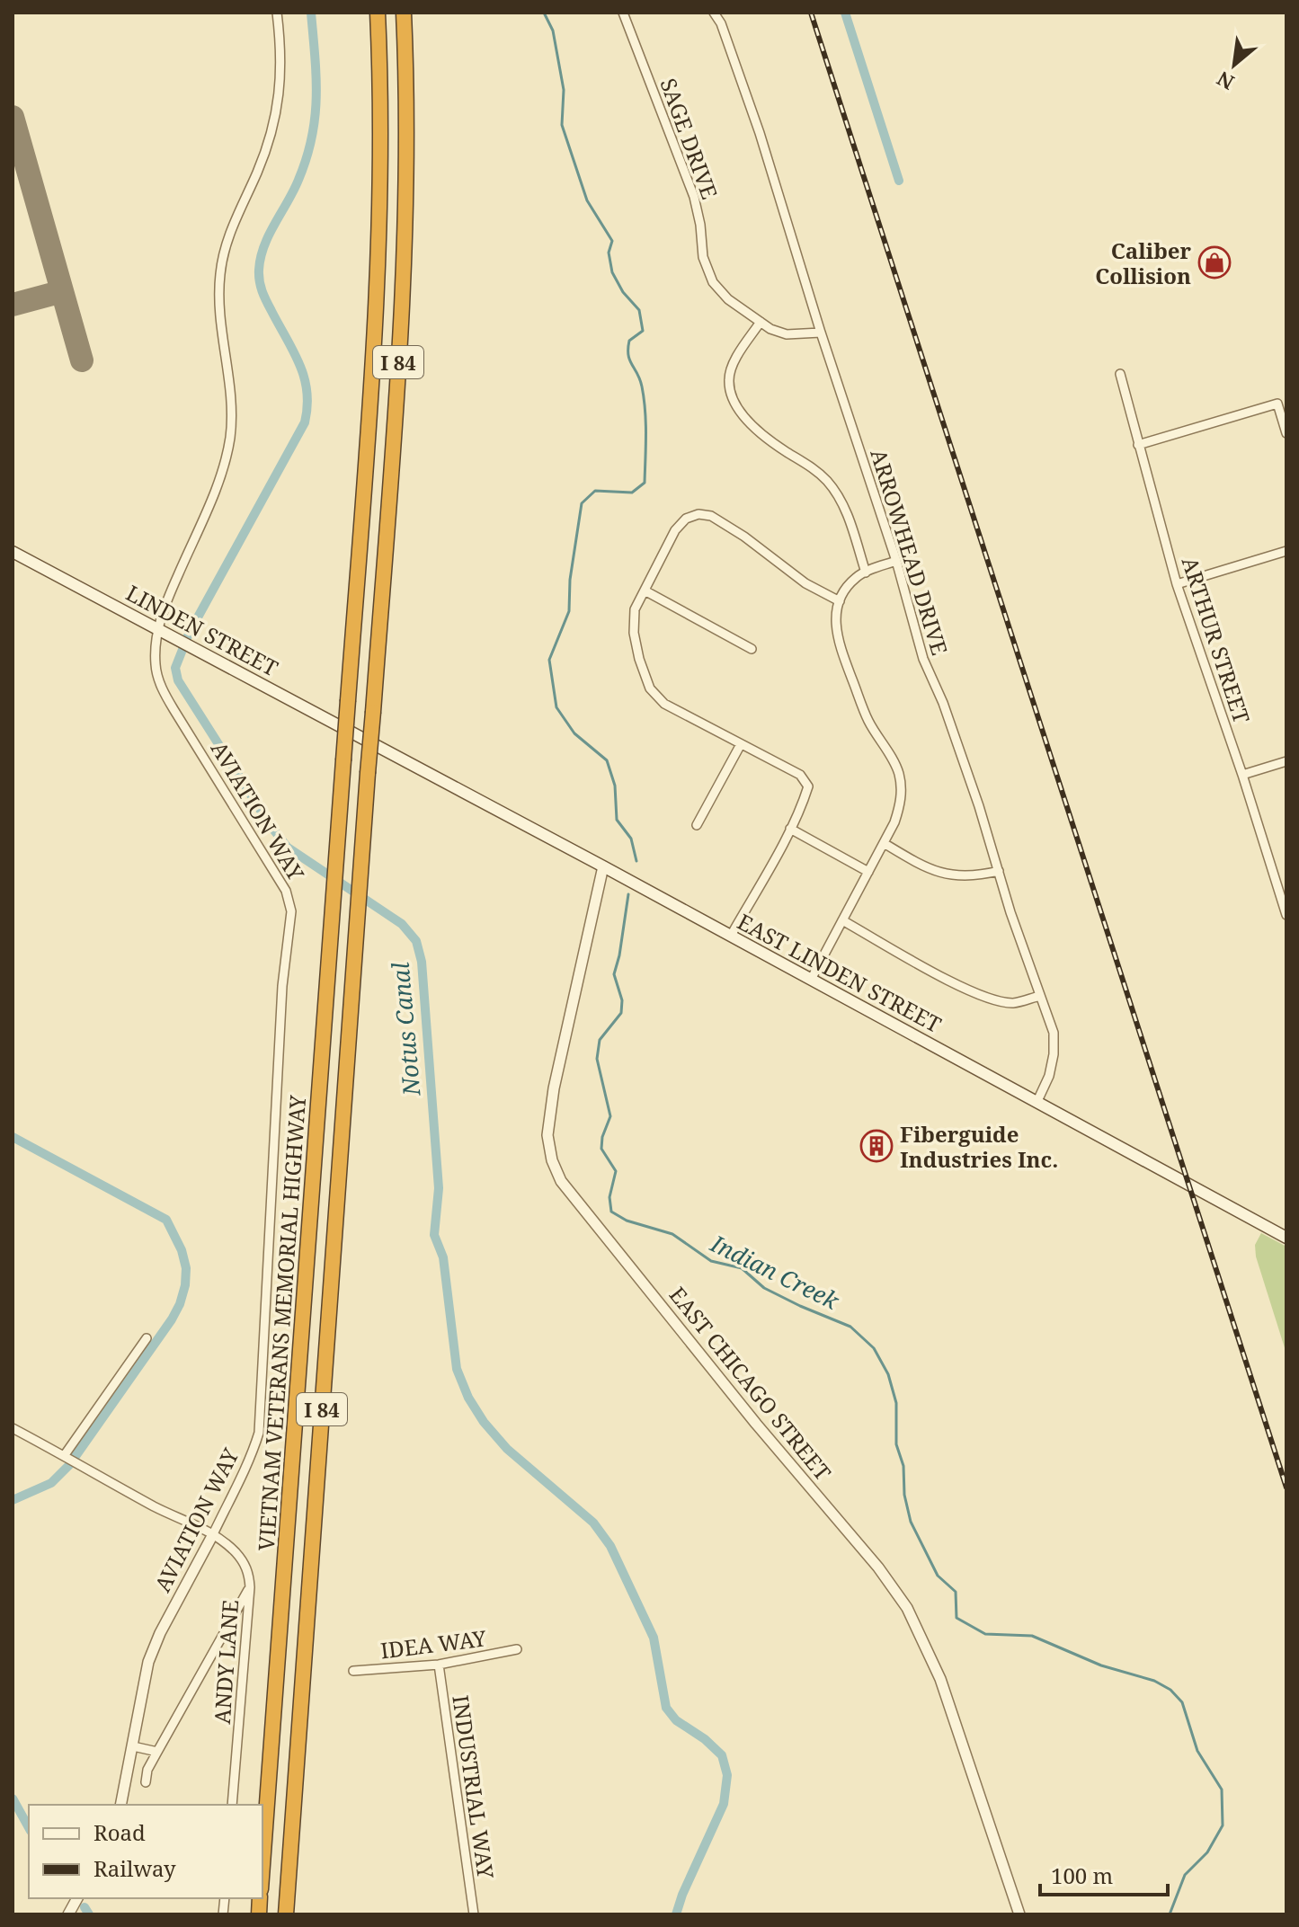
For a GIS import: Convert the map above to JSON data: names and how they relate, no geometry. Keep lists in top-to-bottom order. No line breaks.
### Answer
{"streets":{"highway":["I 84","VIETNAM VETERANS MEMORIAL HIGHWAY"],"main road":["LINDEN STREET","EAST LINDEN STREET"],"street":["SAGE DRIVE","ARROWHEAD DRIVE","ARTHUR STREET","AVIATION WAY","EAST CHICAGO STREET","IDEA WAY","ANDY LANE","INDUSTRIAL WAY"]},"crossings":[["SAGE DRIVE","ARROWHEAD DRIVE"],["ARROWHEAD DRIVE","EAST LINDEN STREET"],["LINDEN STREET","AVIATION WAY"],["LINDEN STREET","EAST LINDEN STREET"],["AVIATION WAY","ANDY LANE"],["EAST LINDEN STREET","EAST CHICAGO STREET"],["IDEA WAY","INDUSTRIAL WAY"]],"water":["Notus Canal","Indian Creek"],"places":{"shop":["Caliber Collision"],"building":["Fiberguide Industries Inc."]},"legend":["Road","Railway"],"scale_bar":"100 m","north":"bottom left"}
